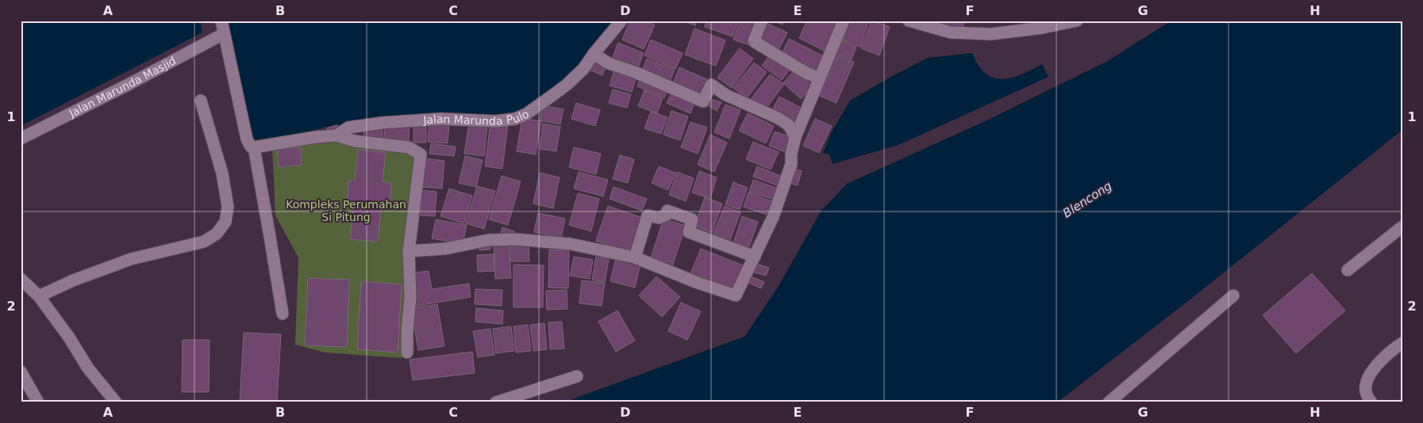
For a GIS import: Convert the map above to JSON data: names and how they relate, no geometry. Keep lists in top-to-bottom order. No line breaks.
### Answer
{"streets":{"street":["Jalan Marunda Masjid","Jalan Marunda Pulo"]},"water":["Blencong"],"parks":["Kompleks Perumahan Si Pitung"],"grid":{"columns":["A","B","C","D","E","F","G","H"],"rows":["1","2"]}}
